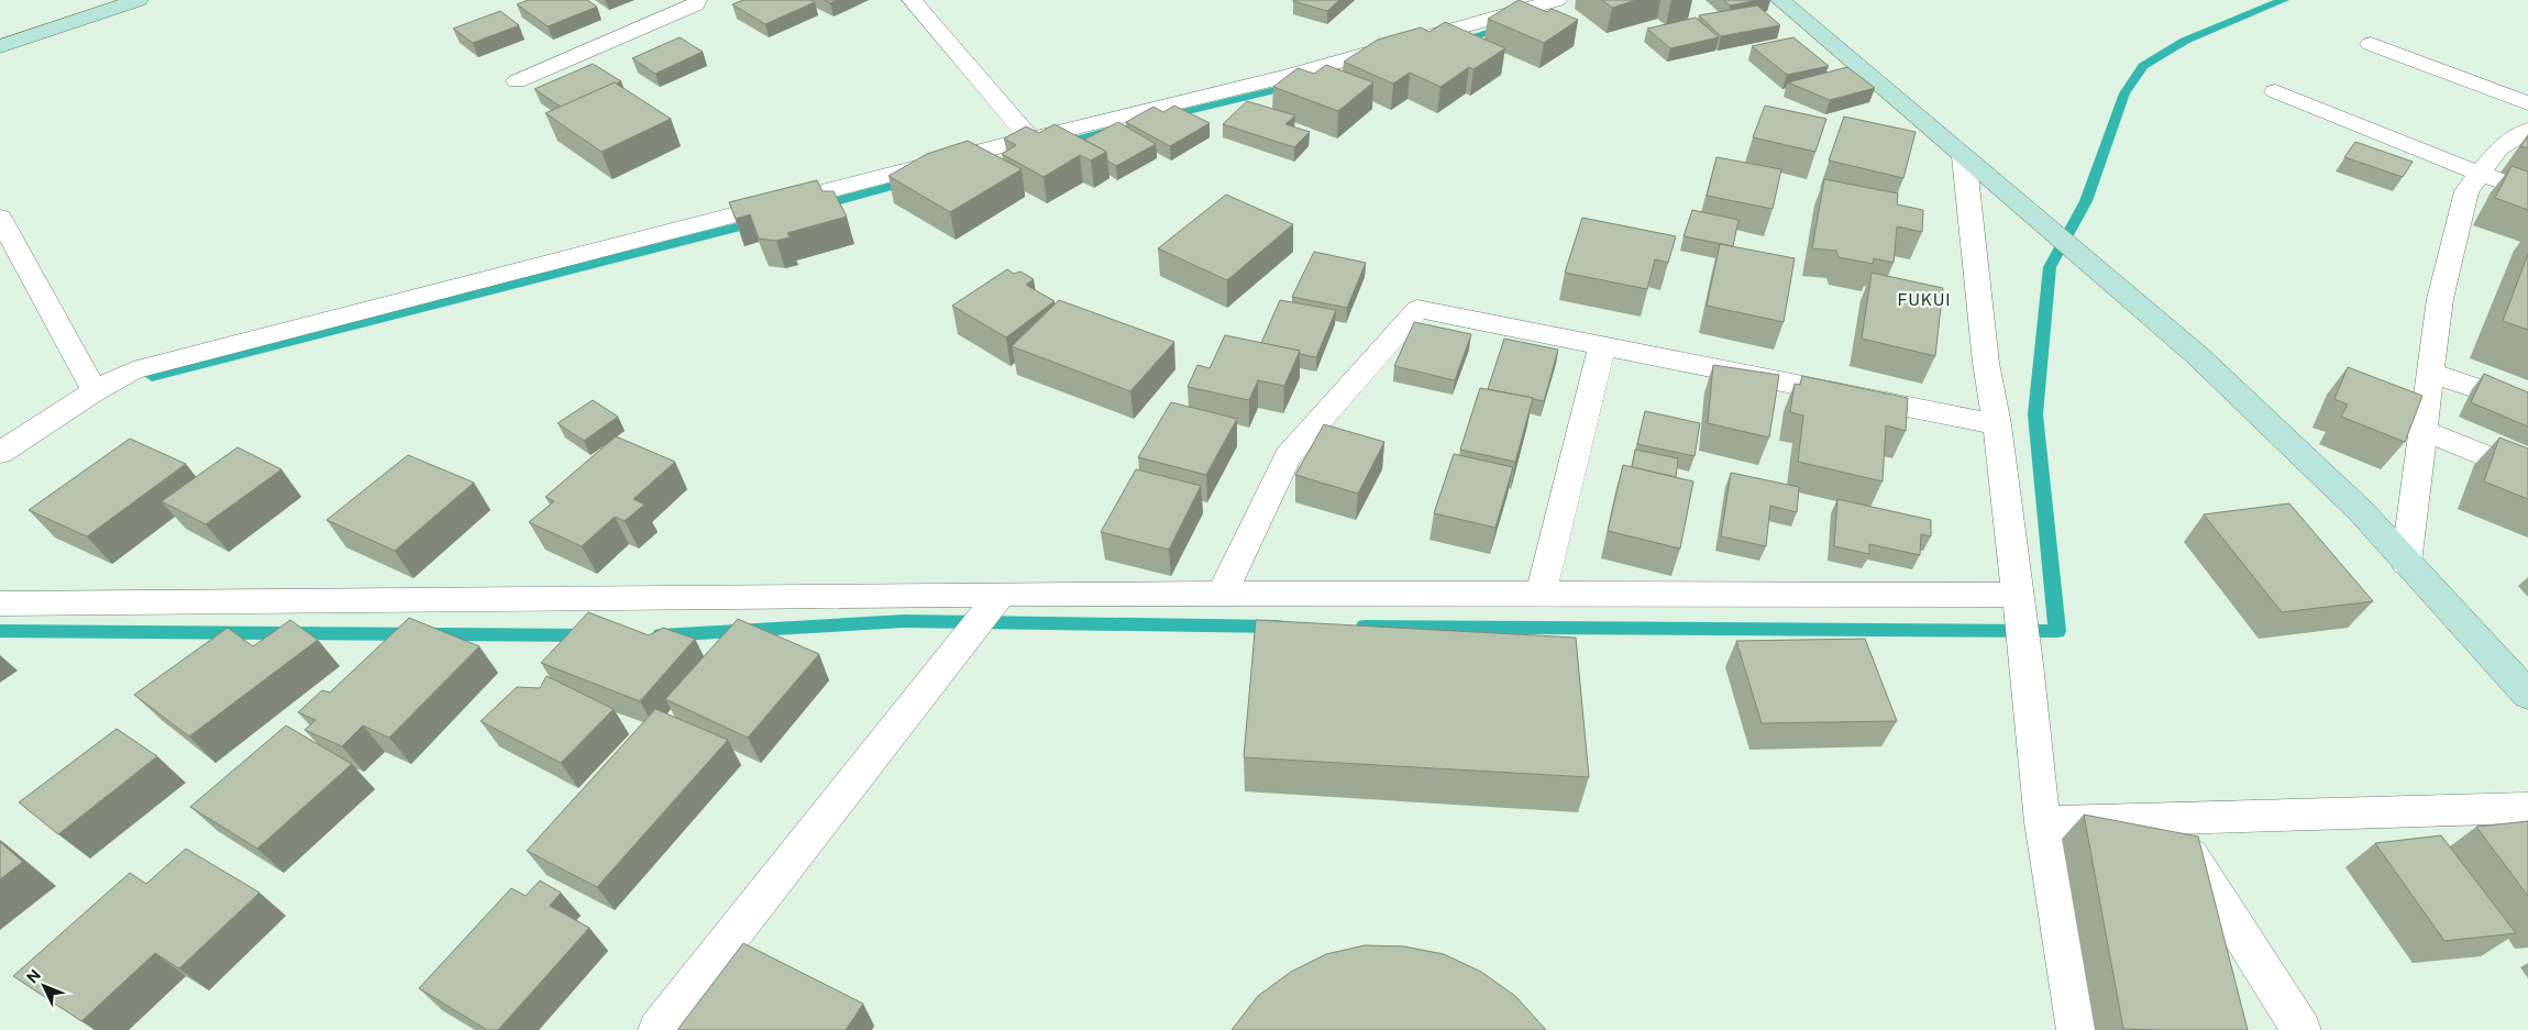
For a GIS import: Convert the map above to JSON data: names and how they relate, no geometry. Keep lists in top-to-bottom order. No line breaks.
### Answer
{"districts":["FUKUI"],"north":"top left"}
